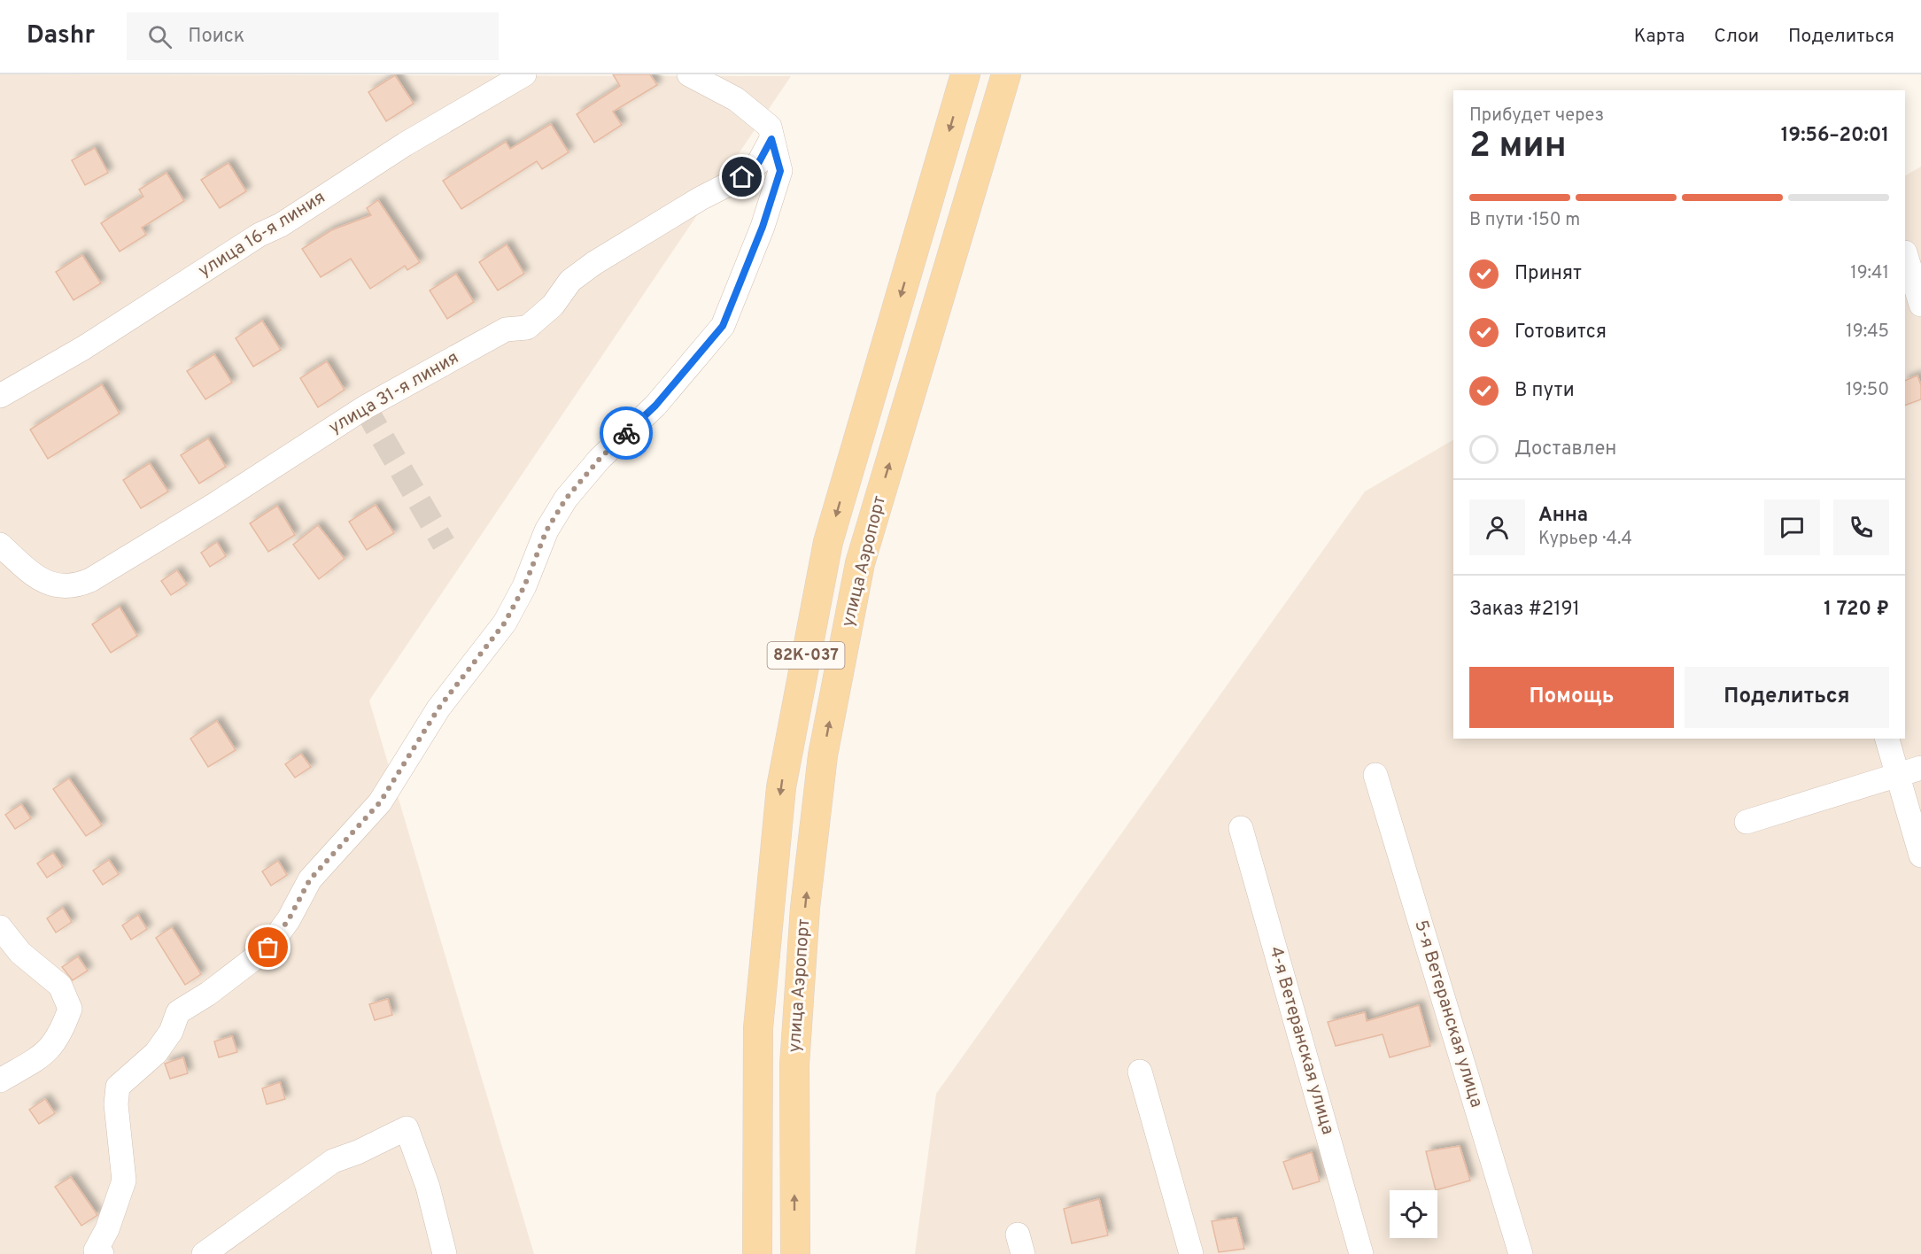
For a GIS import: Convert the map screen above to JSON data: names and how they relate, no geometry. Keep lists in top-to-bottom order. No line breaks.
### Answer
{"streets":{"main road":["улица Аэропорт","82К-037"],"street":["улица 16-я линия","улица 31-я линия","5-я Ветеранская улица","4-я Ветеранская улица"]},"page":{"header":"Dashr","search":"Поиск","nav":["Карта","Слои","Поделиться"],"heading":["2 мин","Прибудет через","19:56–20:01"],"panel":["Анна","Курьер · 4.4","Заказ #2191","1 720 ₽"],"bar":"В пути · 150 m","list":[["Принят","19:41"],["Готовится","19:45"],["В пути","19:50"],"Доставлен"],"buttons":["Помощь","Поделиться"]}}
